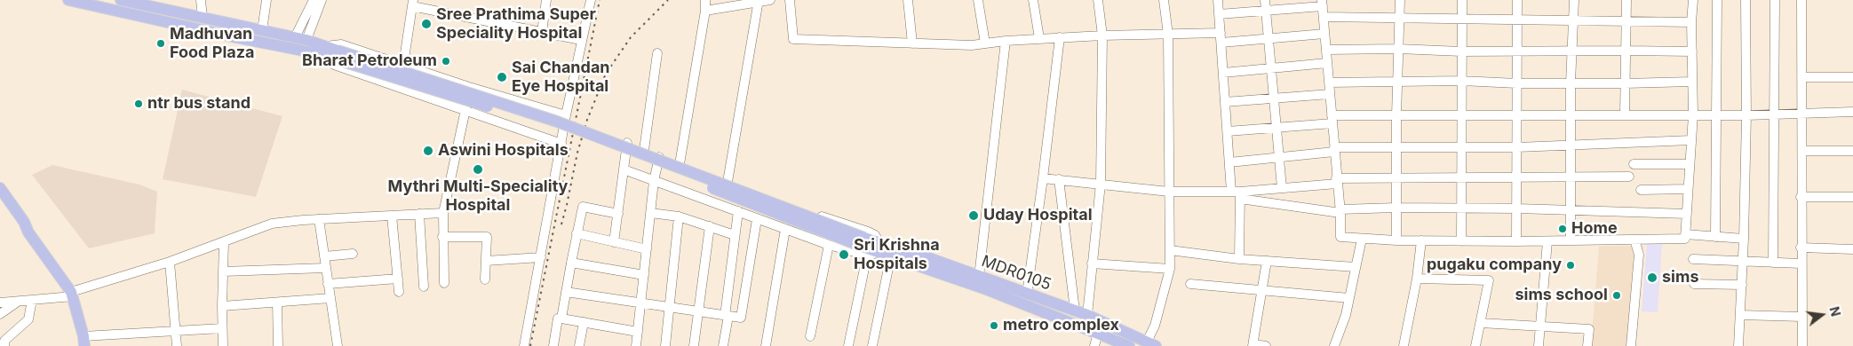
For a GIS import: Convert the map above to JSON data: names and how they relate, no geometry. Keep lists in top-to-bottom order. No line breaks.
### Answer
{"streets":{"main road":["MDR0105"]},"places":["Sree Prathima Super Speciality Hospital","Madhuvan Food Plaza","Bharat Petroleum","Sai Chandan Eye Hospital","ntr bus stand","Aswini Hospitals","Mythri Multi-Speciality Hospital","Uday Hospital","Home","Sri Krishna Hospitals","pugaku company","sims","sims school","metro complex"],"north":"right"}
